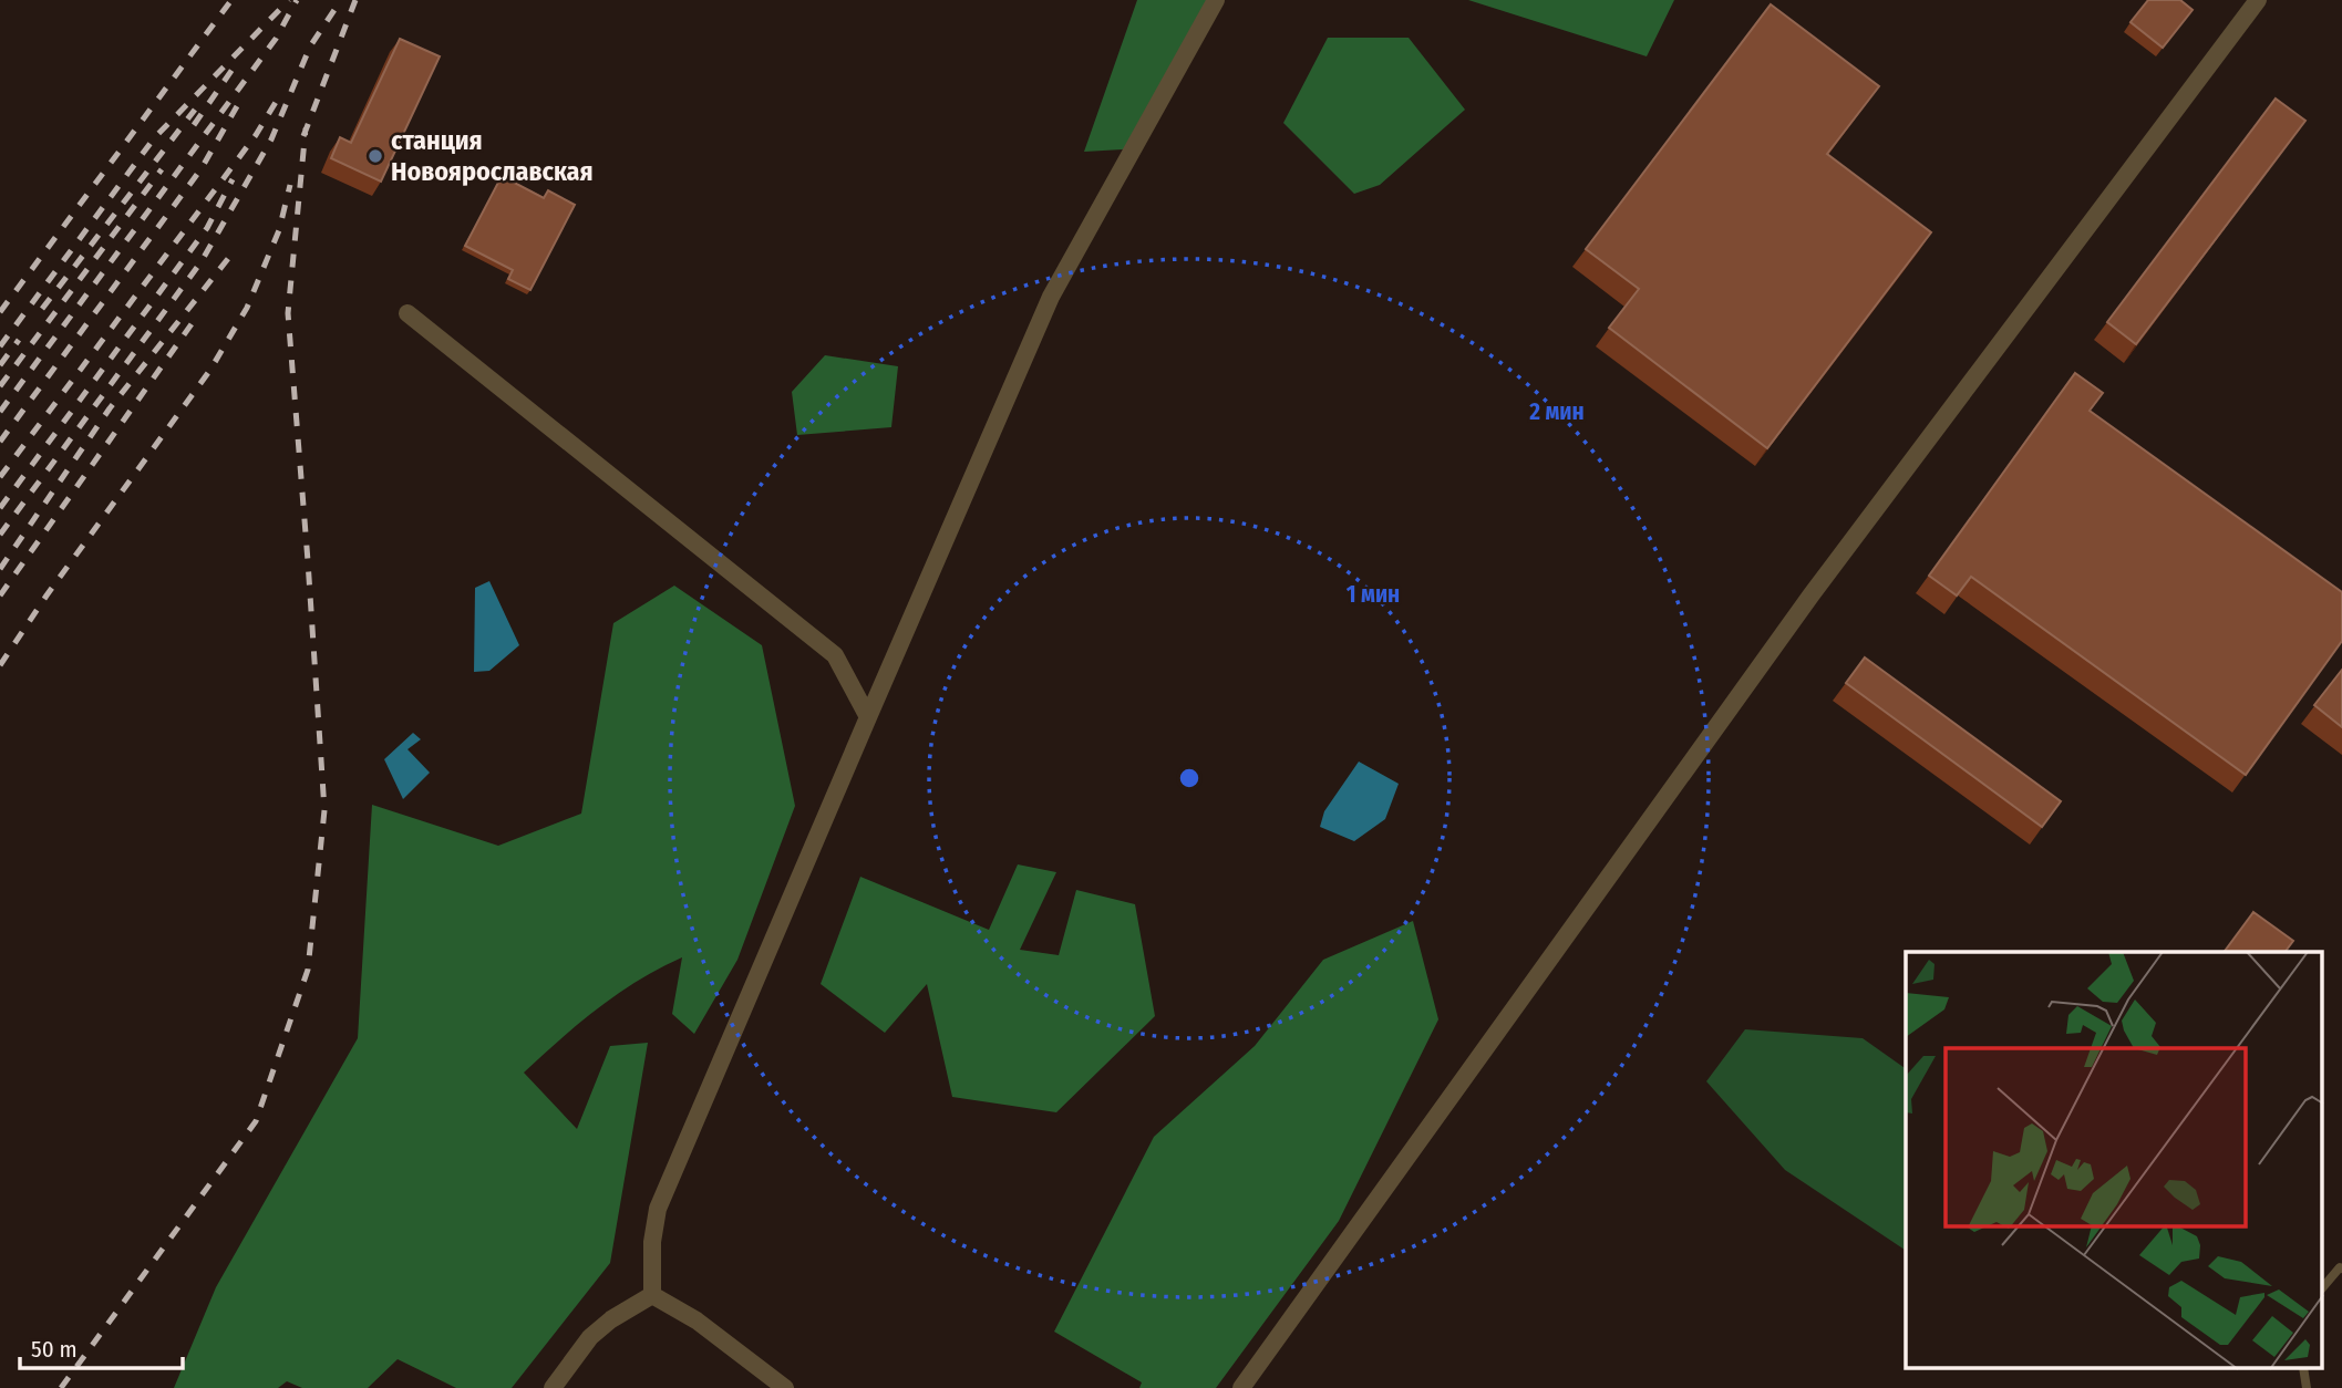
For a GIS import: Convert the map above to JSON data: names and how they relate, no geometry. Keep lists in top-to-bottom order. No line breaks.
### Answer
{"places":["станция Новоярославская"],"scale_bar":"50 m","rings":["2 мин","1 мин"]}
